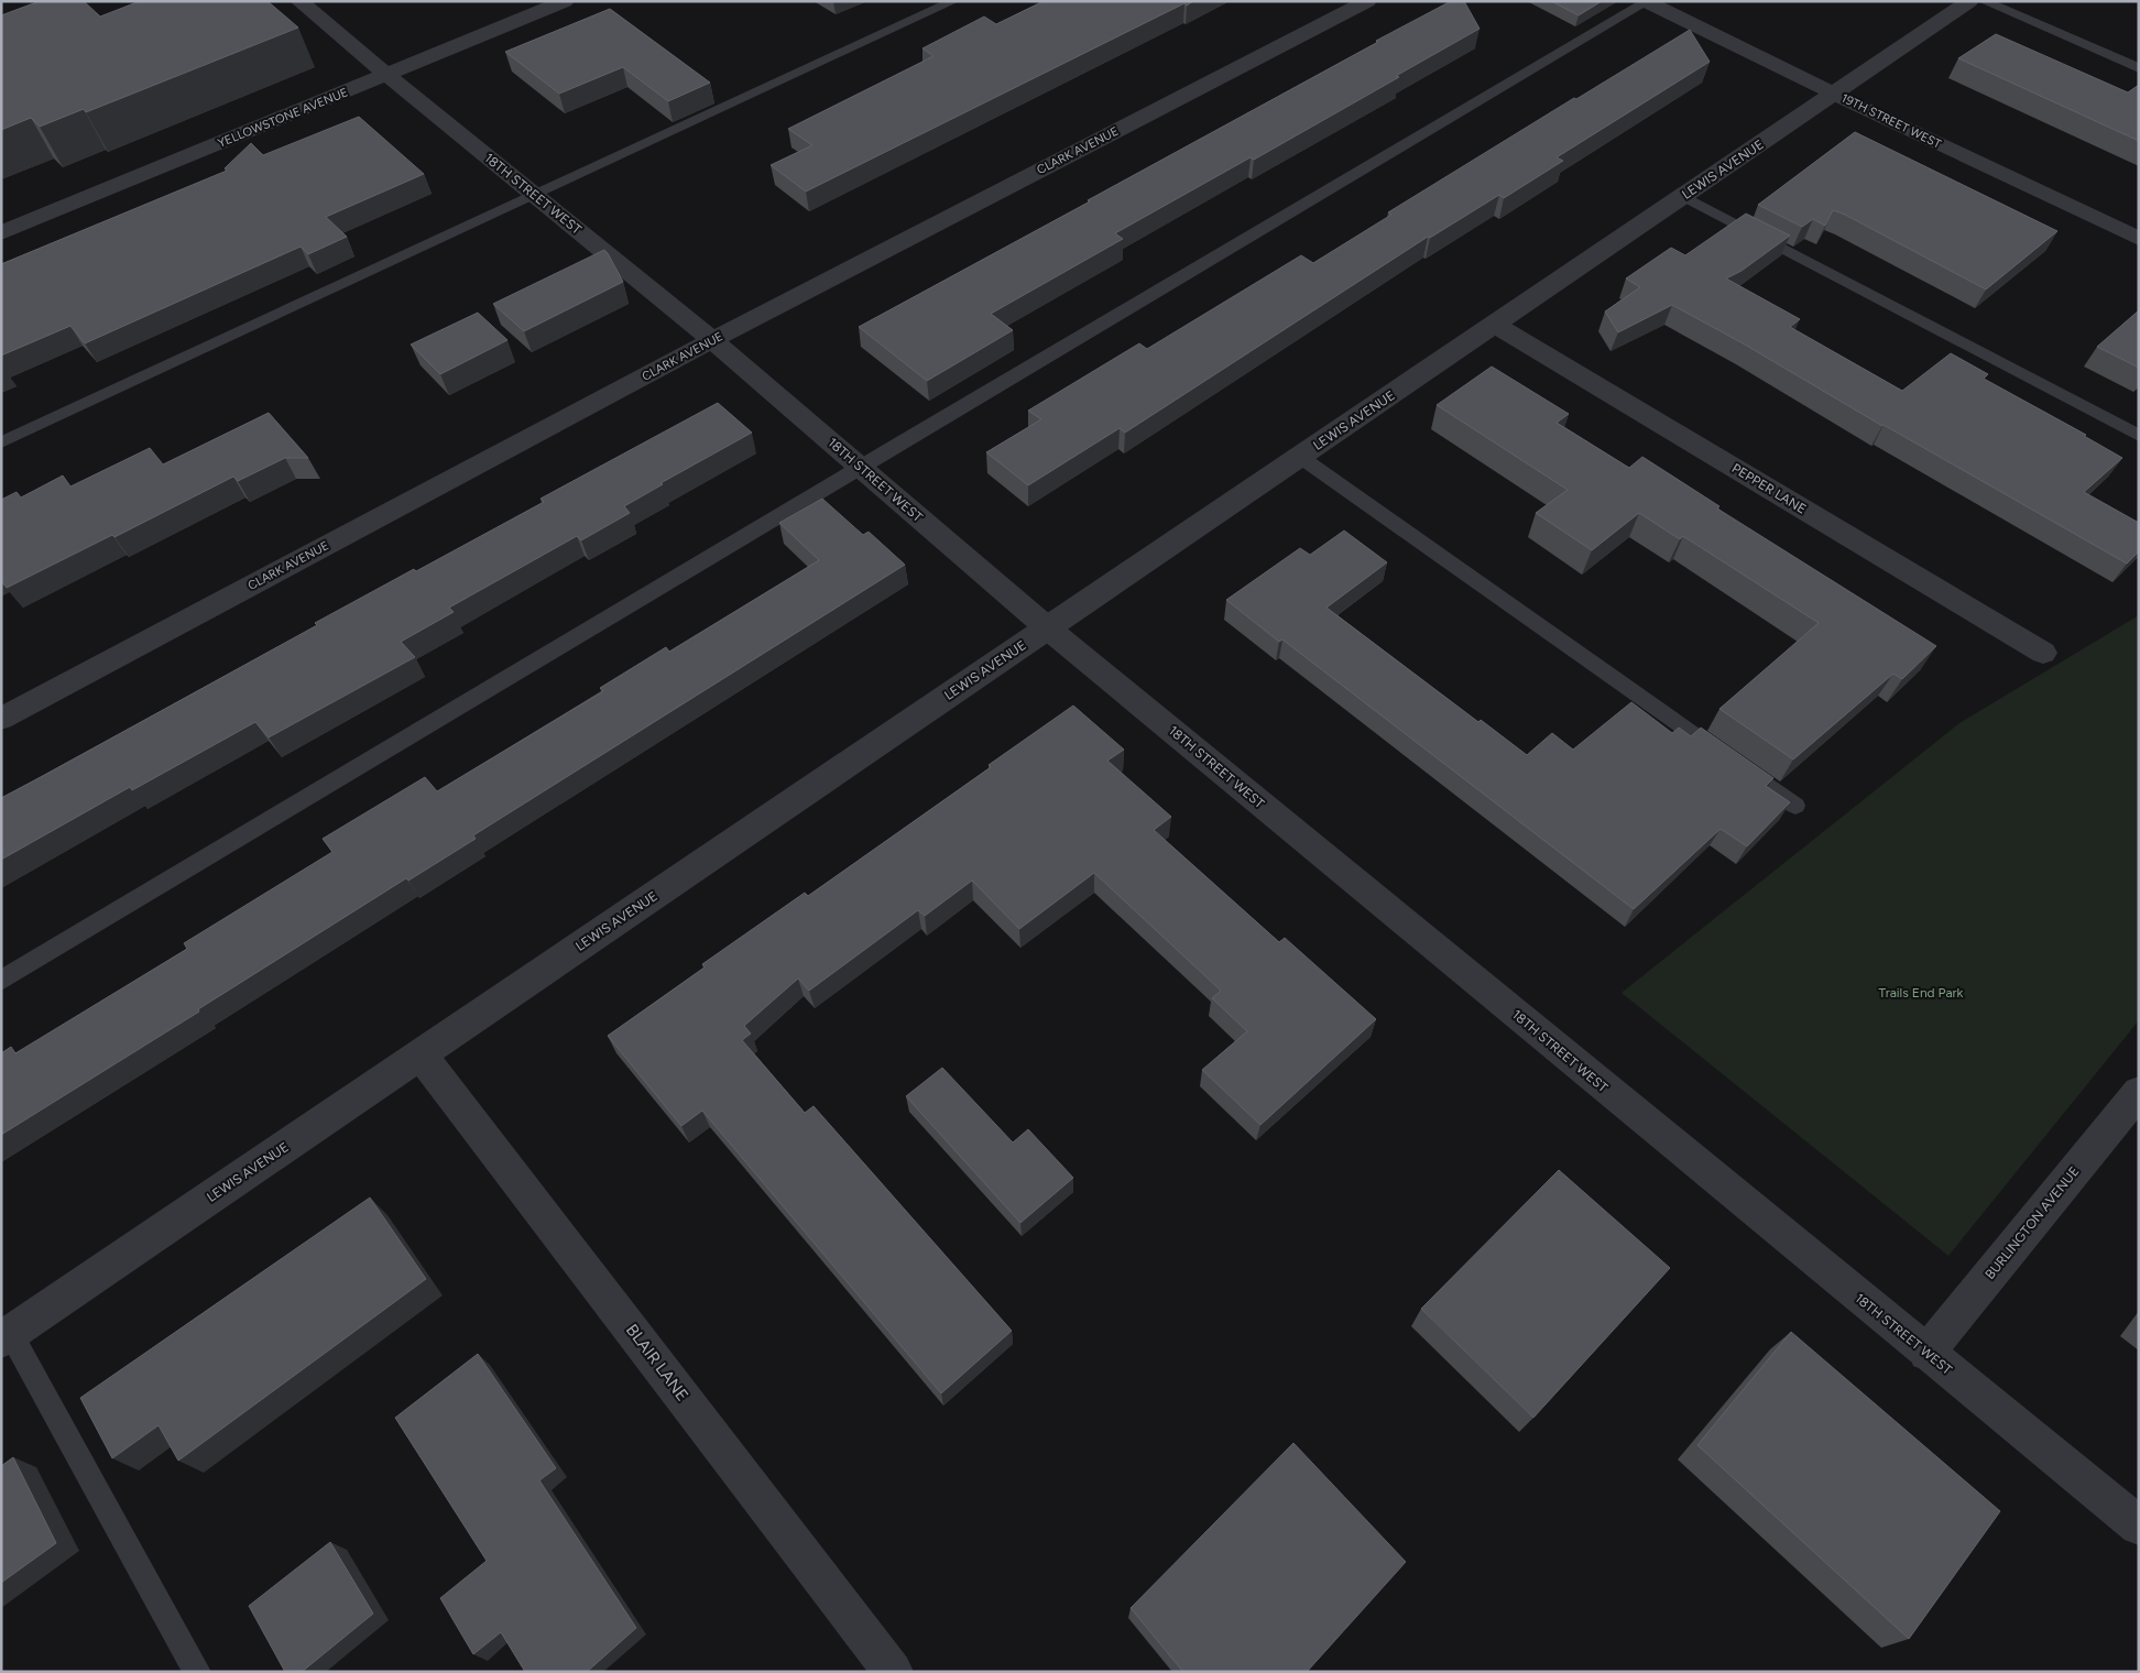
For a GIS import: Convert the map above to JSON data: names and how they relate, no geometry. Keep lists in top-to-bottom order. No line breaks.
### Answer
{"streets":{"street":["YELLOWSTONE AVENUE","19TH STREET WEST","CLARK AVENUE","LEWIS AVENUE","18TH STREET WEST","PEPPER LANE","BURLINGTON AVENUE","BLAIR LANE"]},"crossings":[["YELLOWSTONE AVENUE","18TH STREET WEST"],["19TH STREET WEST","LEWIS AVENUE"],["CLARK AVENUE","18TH STREET WEST"],["LEWIS AVENUE","18TH STREET WEST"],["LEWIS AVENUE","PEPPER LANE"],["LEWIS AVENUE","BLAIR LANE"],["18TH STREET WEST","BURLINGTON AVENUE"]],"parks":["Trails End Park"]}
